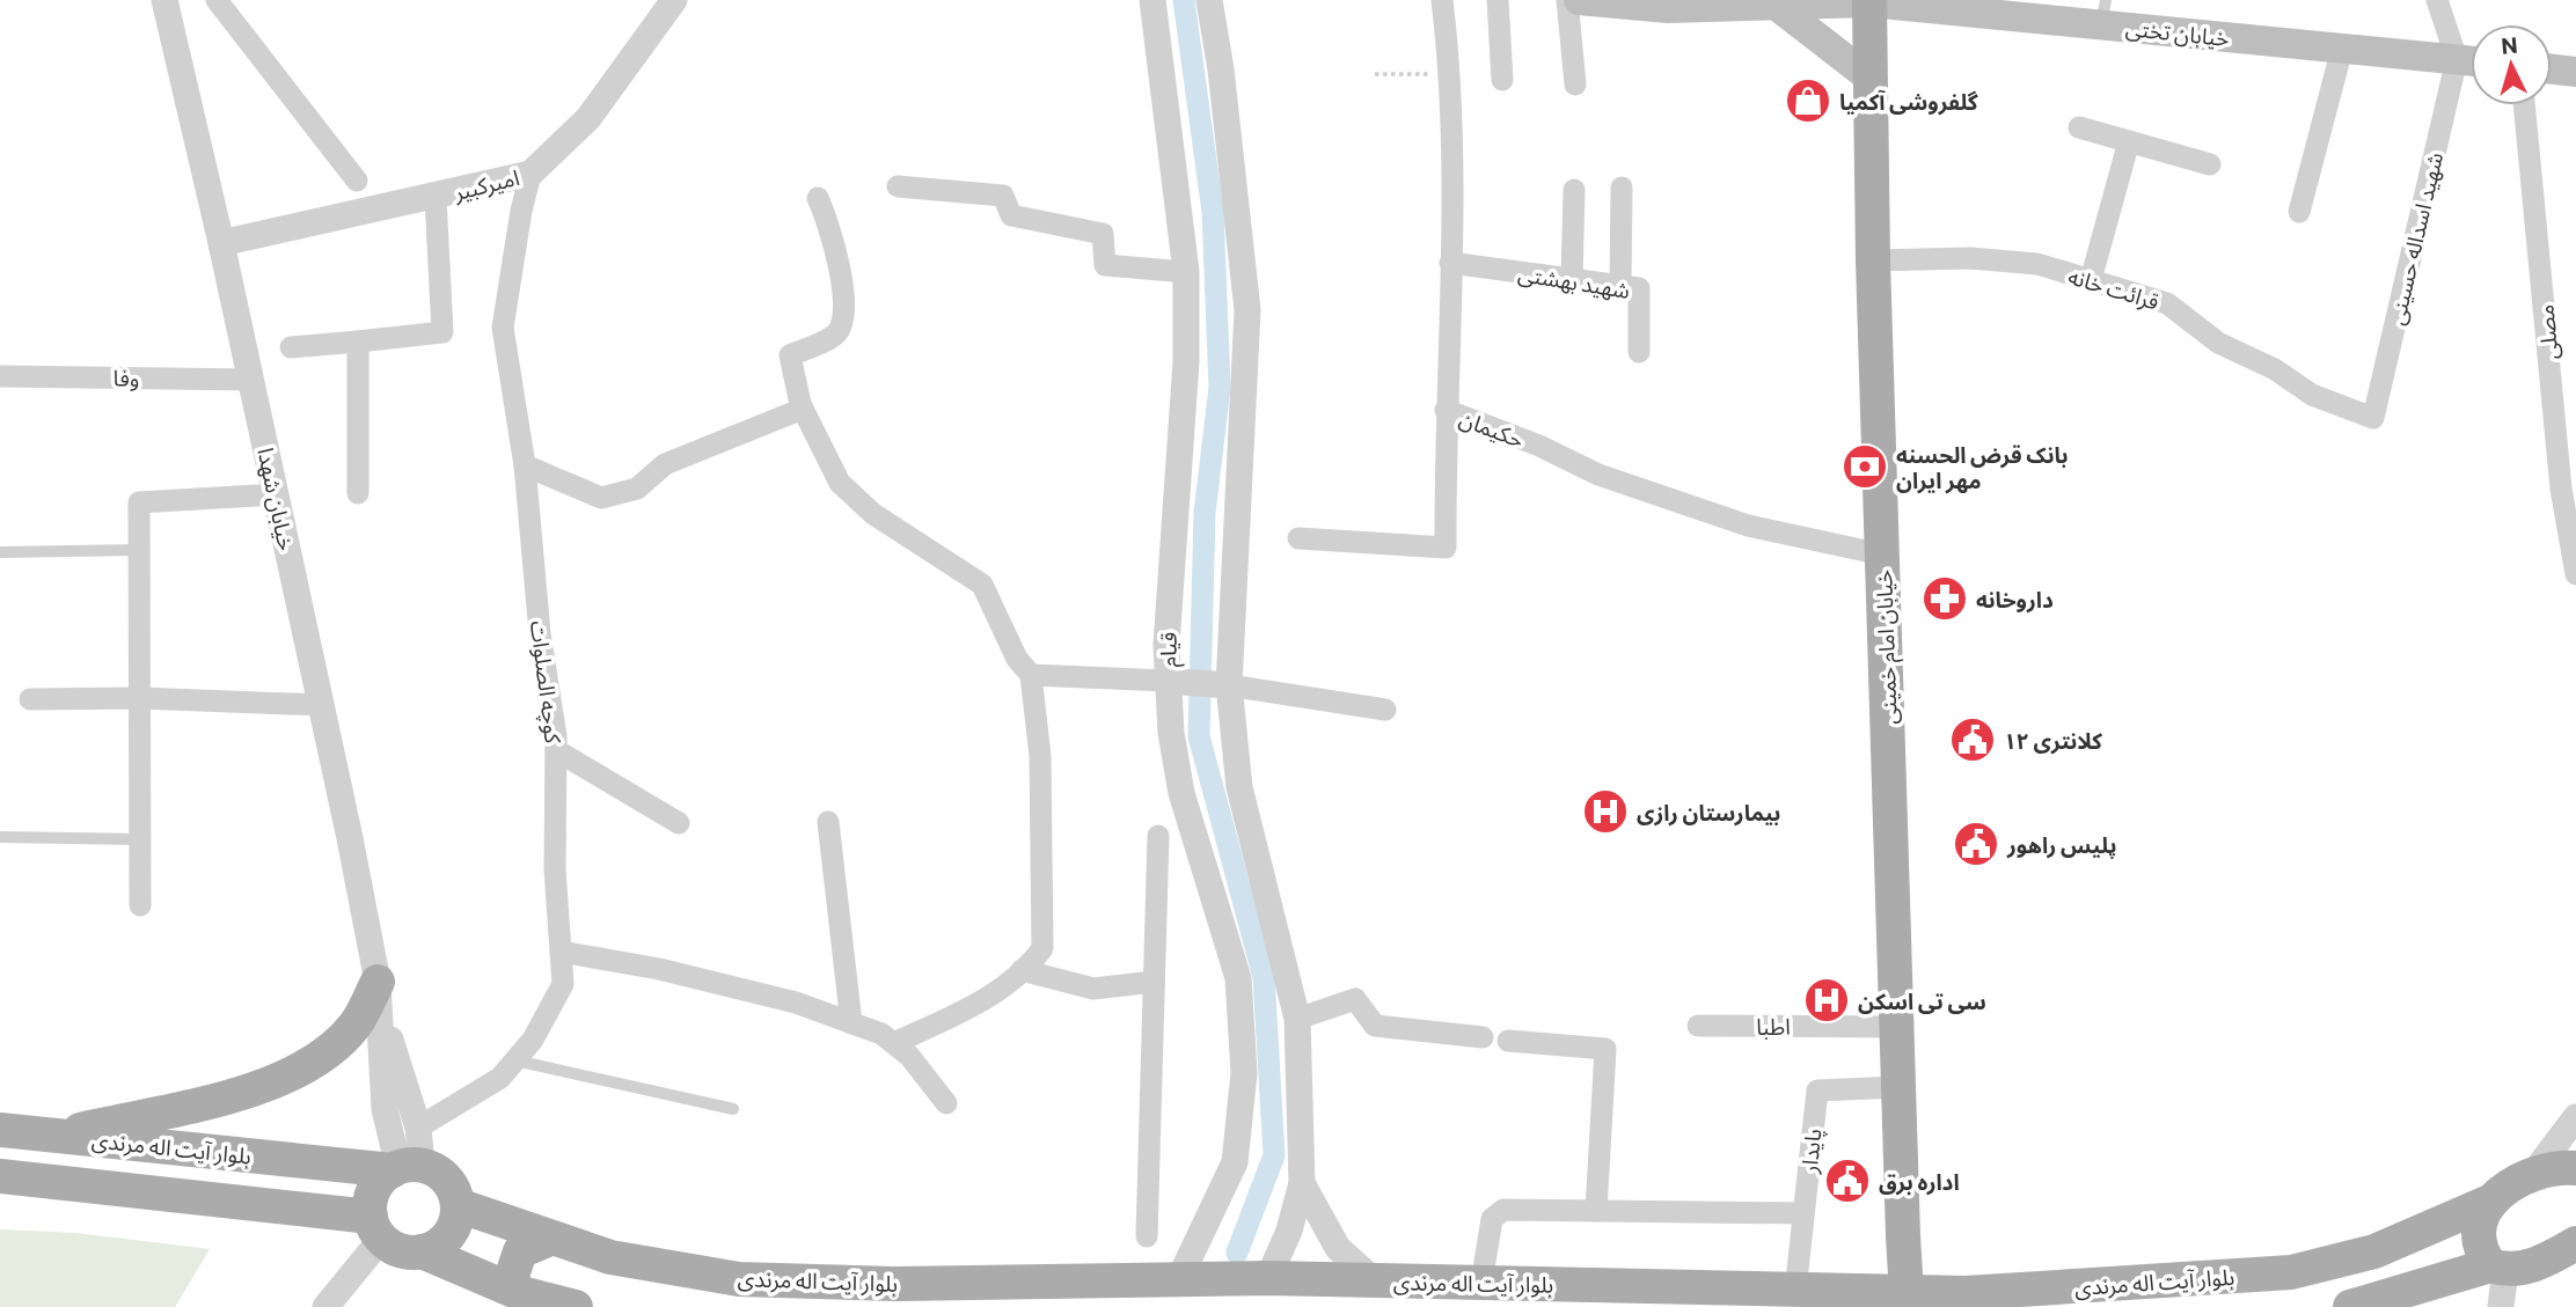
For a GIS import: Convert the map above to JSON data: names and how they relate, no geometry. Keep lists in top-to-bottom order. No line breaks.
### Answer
{"streets":{"main road":["خیابان تختی","خیابان امام خمینی","بلوار آیت اله مرندی"],"street":["امیرکبیر","شهید اسداله حسینی","شهید بهشتی","قرائت خانه","مصلی","وفا","حکیمان","خیابان شهدا","قیام","کوچه الصلوات","اطبا","پایدار"]},"crossings":[["خیابان تختی","خیابان امام خمینی"],["امیرکبیر","خیابان شهدا"],["امیرکبیر","کوچه الصلوات"],["شهید اسداله حسینی","قرائت خانه"],["شهید بهشتی","حکیمان"],["قرائت خانه","خیابان امام خمینی"],["وفا","خیابان شهدا"],["حکیمان","خیابان امام خمینی"],["خیابان شهدا","کوچه الصلوات"],["خیابان شهدا","بلوار آیت اله مرندی"],["خیابان امام خمینی","اطبا"],["خیابان امام خمینی","بلوار آیت اله مرندی"],["خیابان امام خمینی","پایدار"],["قیام","بلوار آیت اله مرندی"],["بلوار آیت اله مرندی","پایدار"]],"places":{"shop":["گلفروشی آکمیا"],"bank":["بانک قرض الحسنه مهر ایران"],"pharmacy":["داروخانه"],"public building":["کلانتری ۱۲","پلیس راهور","اداره برق"],"hospital":["بیمارستان رازی","سی تی اسکن"]},"north":"top"}
